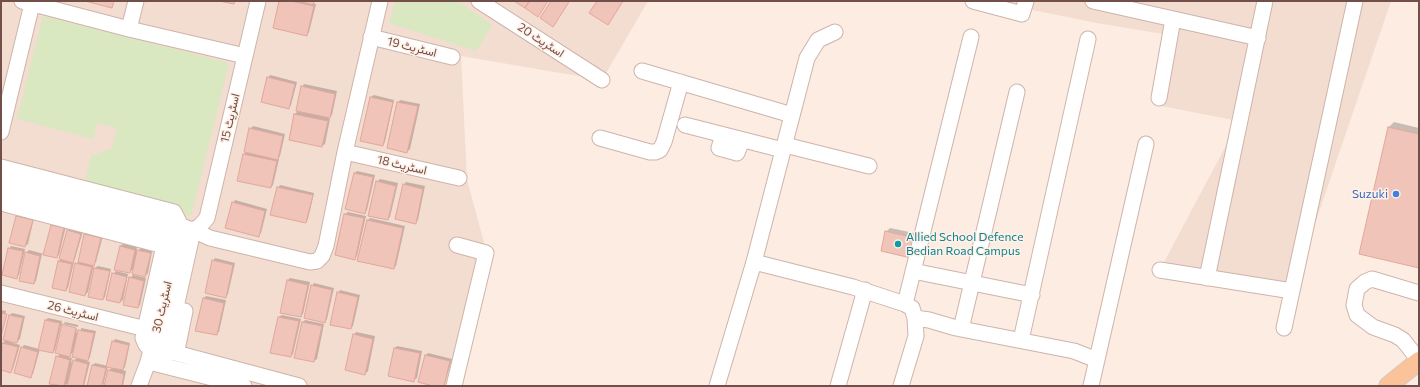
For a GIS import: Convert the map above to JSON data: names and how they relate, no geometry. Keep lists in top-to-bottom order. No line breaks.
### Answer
{"streets":{"street":["اسٹریٹ 20","اسٹریٹ 19","اسٹریٹ 15","اسٹریٹ 18","اسٹریٹ 30","اسٹریٹ 26"]},"crossings":[["اسٹریٹ 15","اسٹریٹ 30"]],"places":["Suzuki","Allied School Defence Bedian Road Campus"]}
